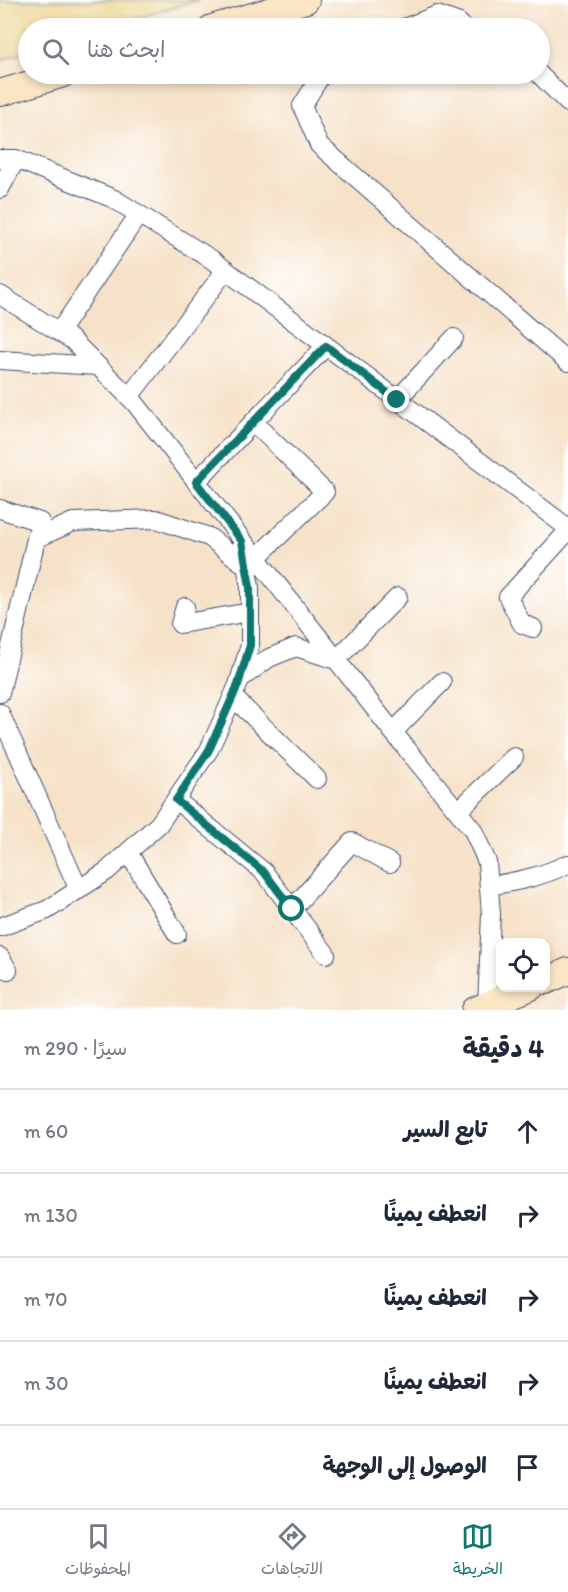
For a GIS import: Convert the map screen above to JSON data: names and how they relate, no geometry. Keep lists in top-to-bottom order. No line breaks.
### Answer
{"page":{"search":"ابحث هنا","heading":["4 دقيقة","سيرًا · 290 m"],"list":[["تابع السير","60 m"],["انعطف يمينًا","130 m"],["انعطف يمينًا","70 m"],["انعطف يمينًا","30 m"],"الوصول إلى الوجهة"],"nav":["الخريطة","الاتجاهات","المحفوظات"]}}
